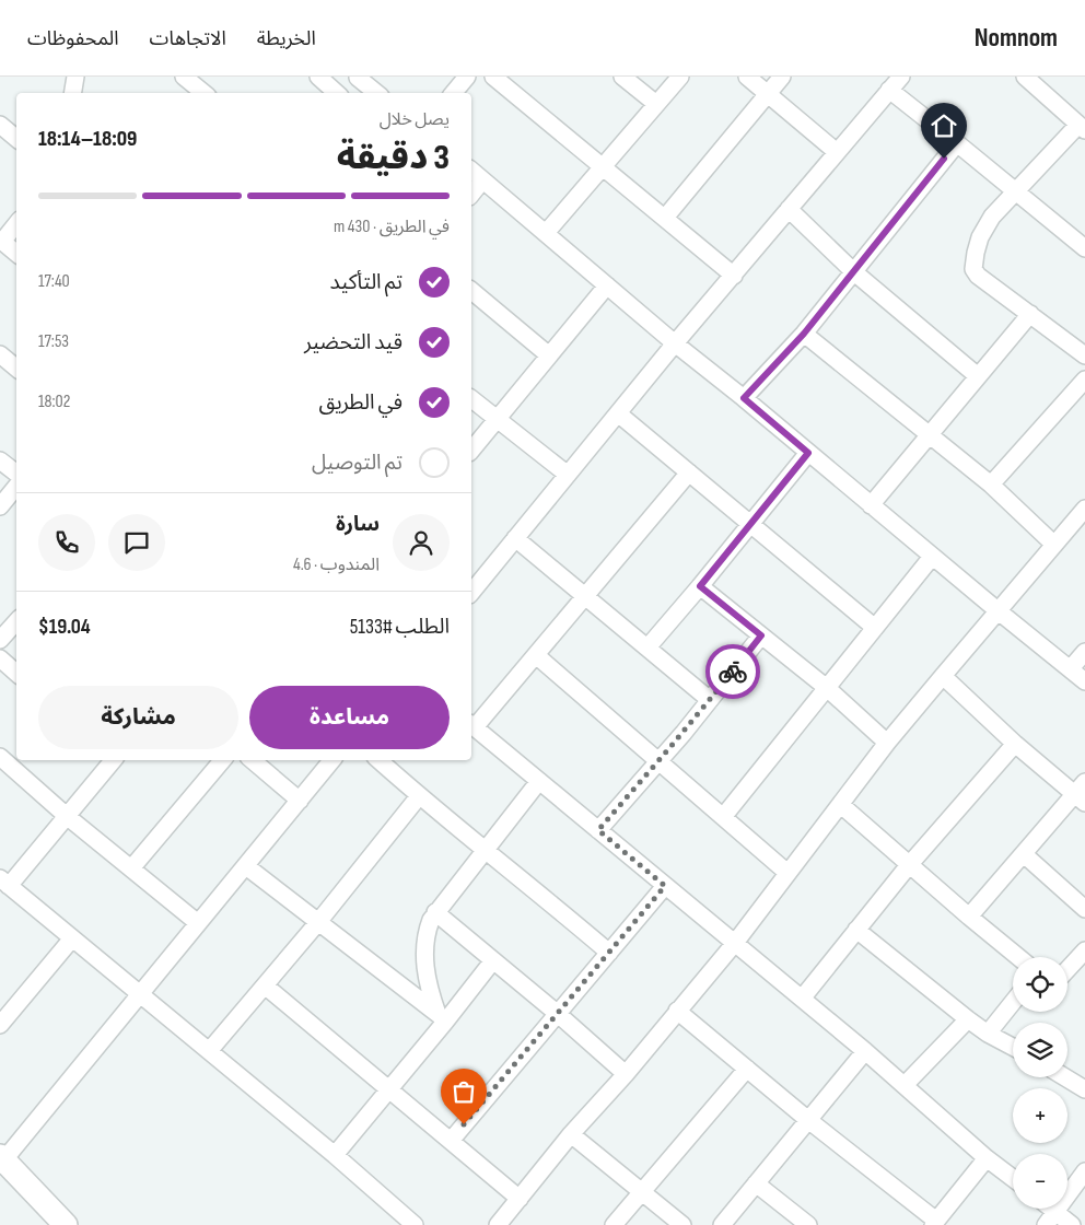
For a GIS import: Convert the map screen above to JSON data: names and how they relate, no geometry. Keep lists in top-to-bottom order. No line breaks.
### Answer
{"page":{"header":"Nomnom","nav":["الخريطة","الاتجاهات","المحفوظات"],"heading":["3 دقيقة","يصل خلال","18:09–18:14"],"panel":["سارة","المندوب · 4.6","الطلب #5133","$19.04"],"bar":"في الطريق · 430 m","list":[["تم التأكيد","17:40"],["قيد التحضير","17:53"],["في الطريق","18:02"],"تم التوصيل"],"buttons":["مساعدة","مشاركة"],"map_buttons":["+","−"]}}
